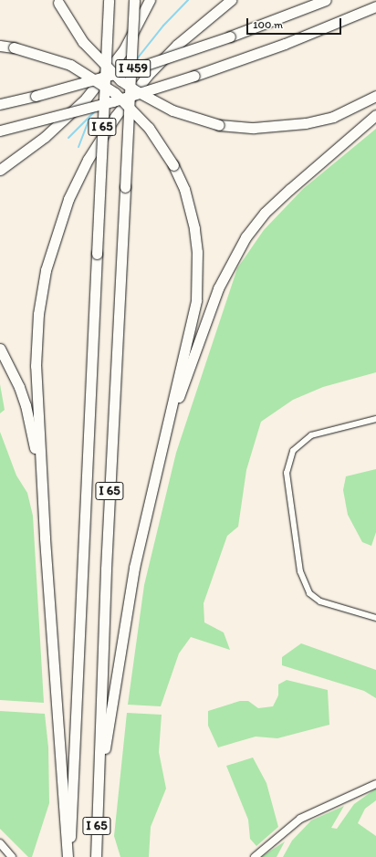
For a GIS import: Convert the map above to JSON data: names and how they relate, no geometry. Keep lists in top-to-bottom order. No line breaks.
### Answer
{"streets":{"highway":["I 459","I 65"]},"scale_bar":"100 m"}
